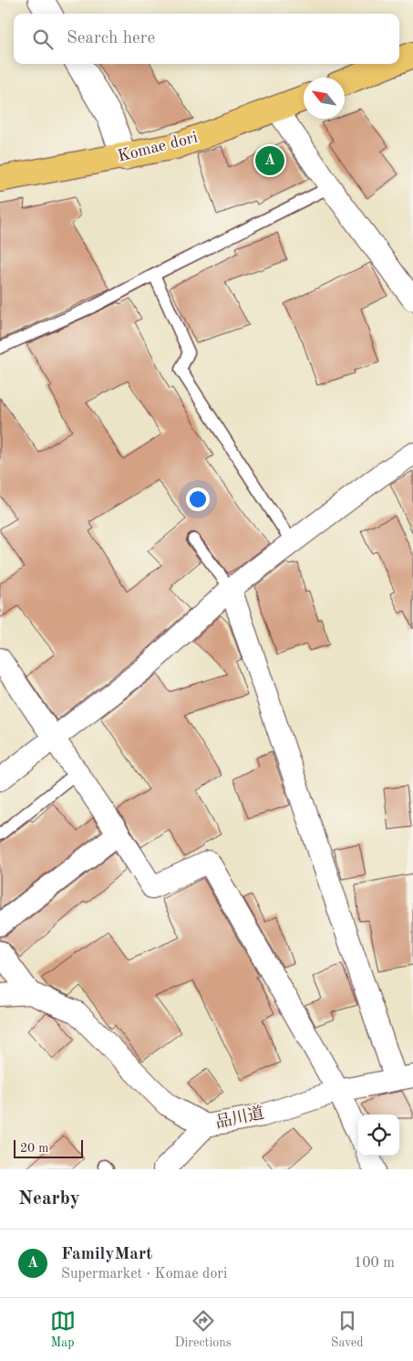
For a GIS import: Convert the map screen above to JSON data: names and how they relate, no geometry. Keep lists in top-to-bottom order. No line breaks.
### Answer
{"streets":{"main road":["Komae dori"],"street":["品川道"]},"scale_bar":"20 m","north":"top left","page":{"search":"Search here","pins":"A","scale":"20 m","heading":"Nearby","list":[{"mark":"A","name":"FamilyMart","note":"Supermarket · Komae dori","value":"100 m"}],"nav":["Map","Directions","Saved"]}}
